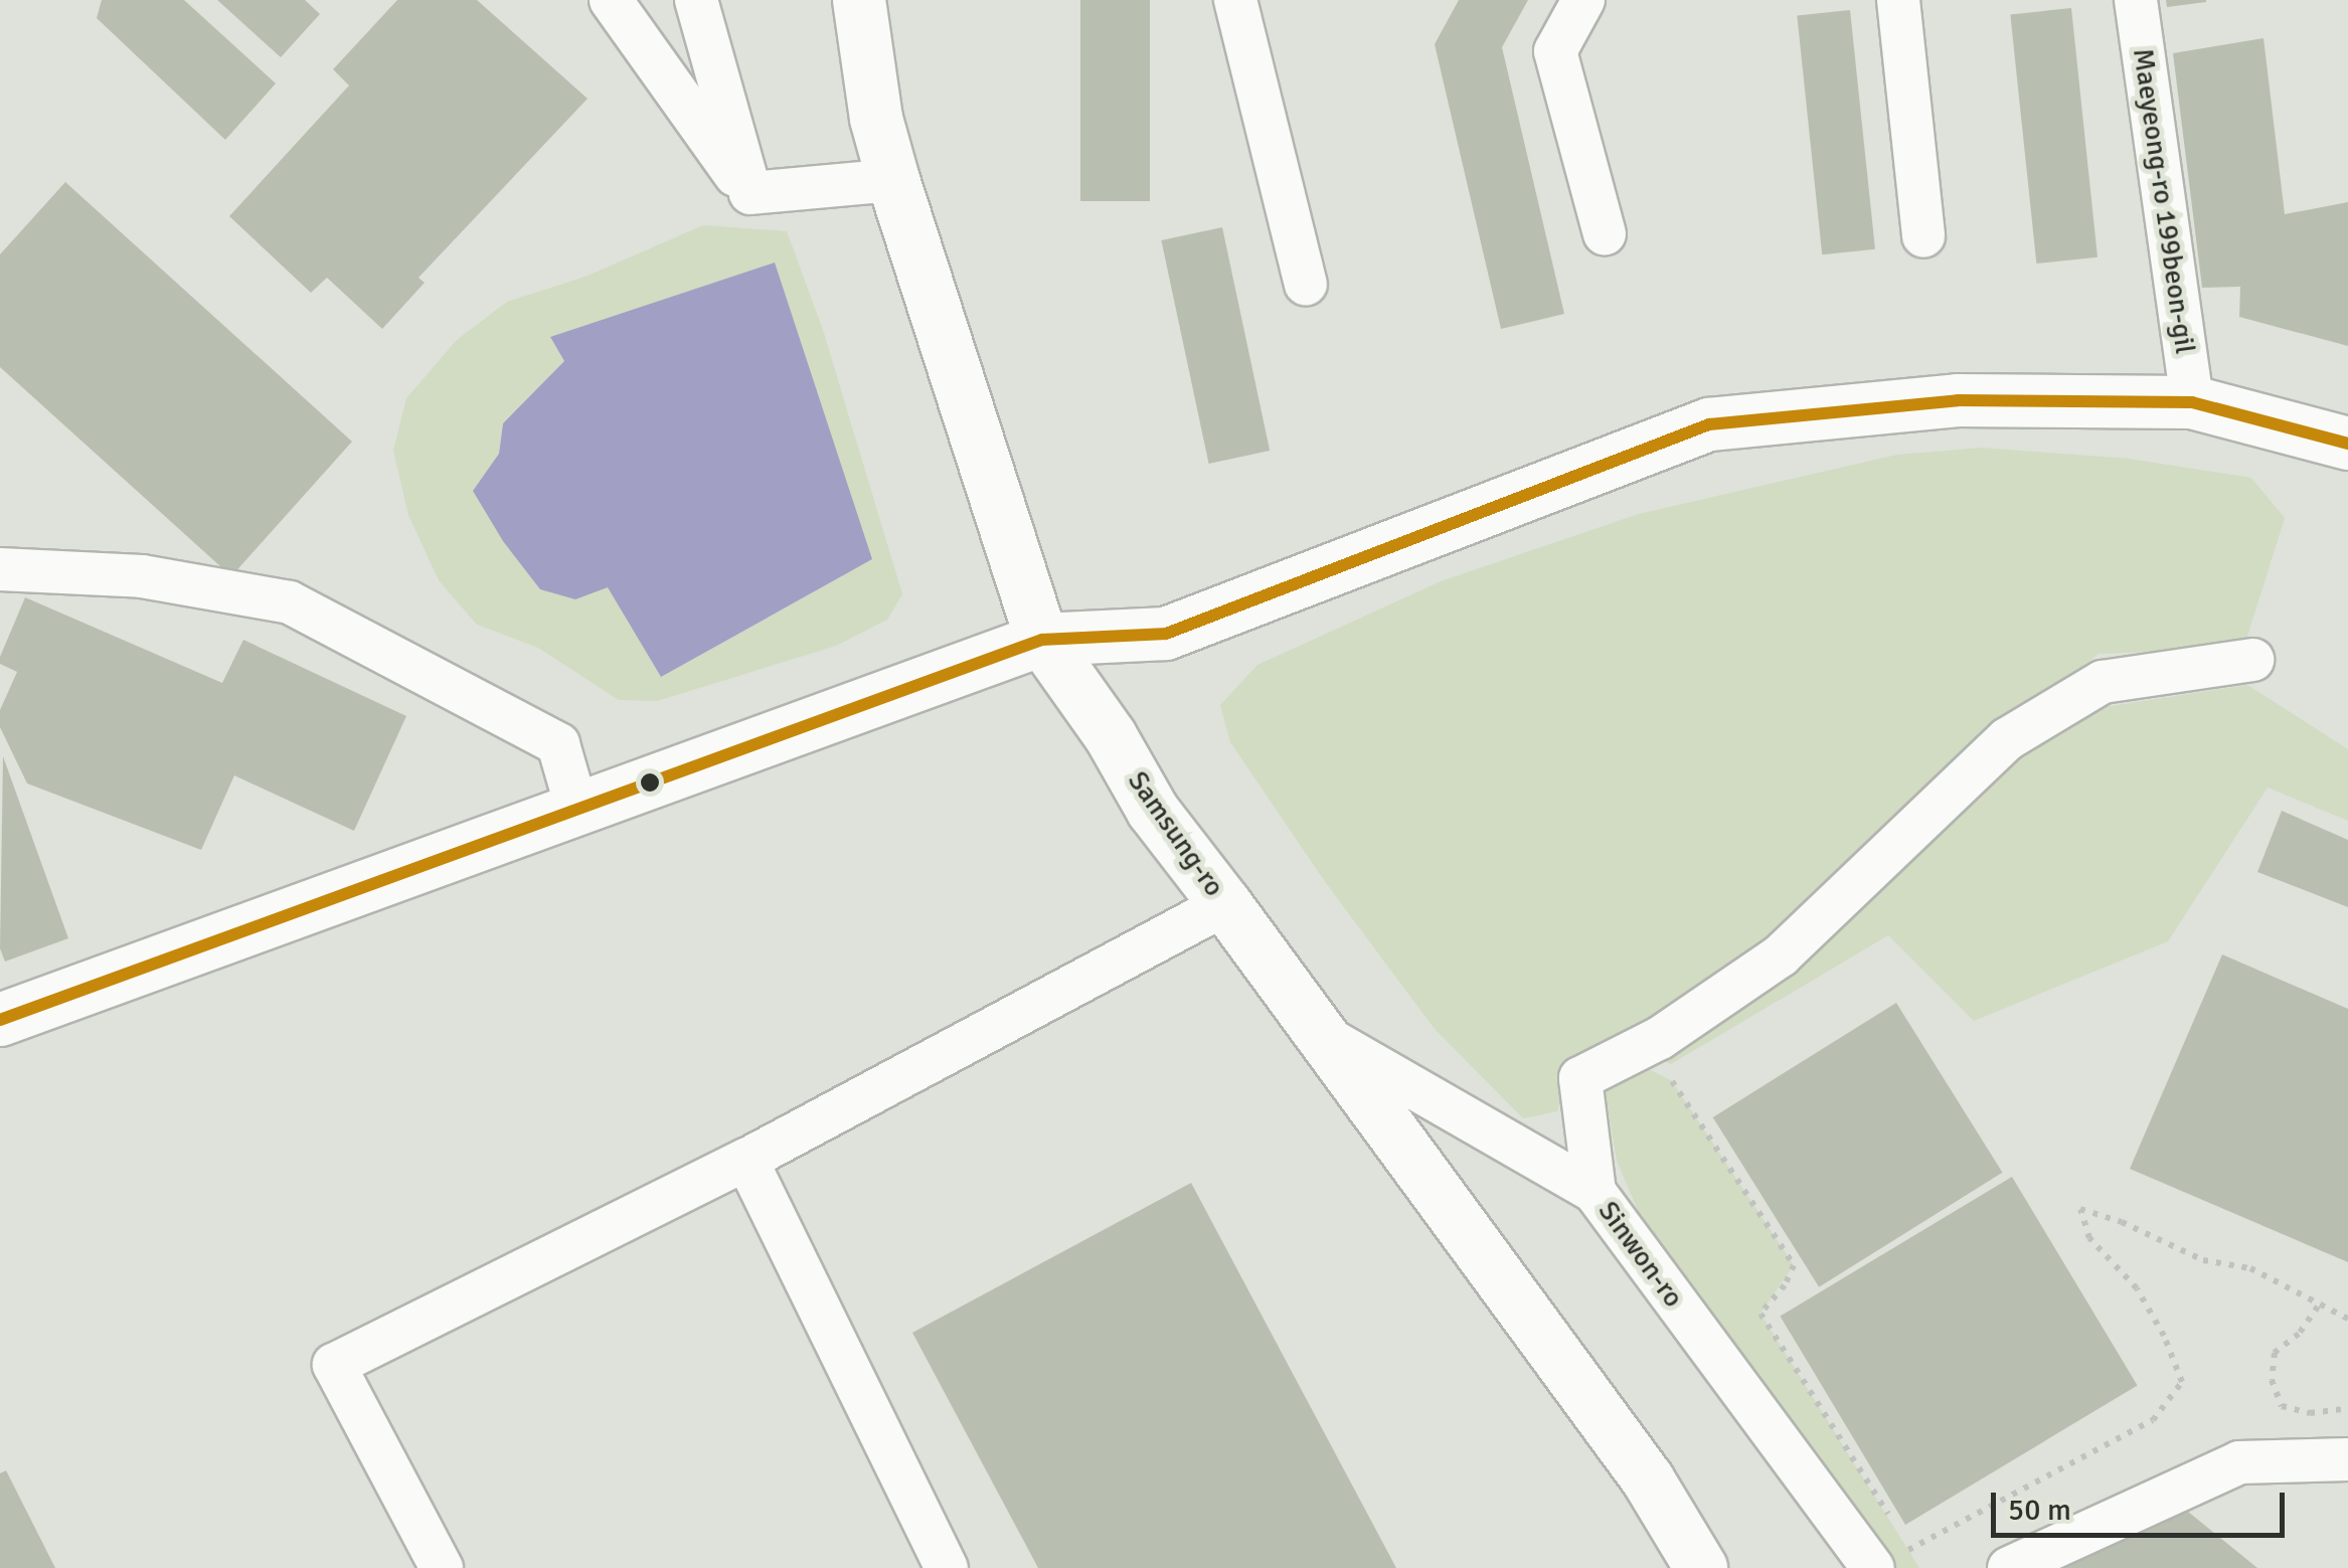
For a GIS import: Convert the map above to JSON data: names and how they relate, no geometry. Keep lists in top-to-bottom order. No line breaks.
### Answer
{"streets":{"street":["Maeyeong-ro 199beon-gil","Samsung-ro","Sinwon-ro"]},"crossings":[["Samsung-ro","Sinwon-ro"]],"scale_bar":"50 m"}
